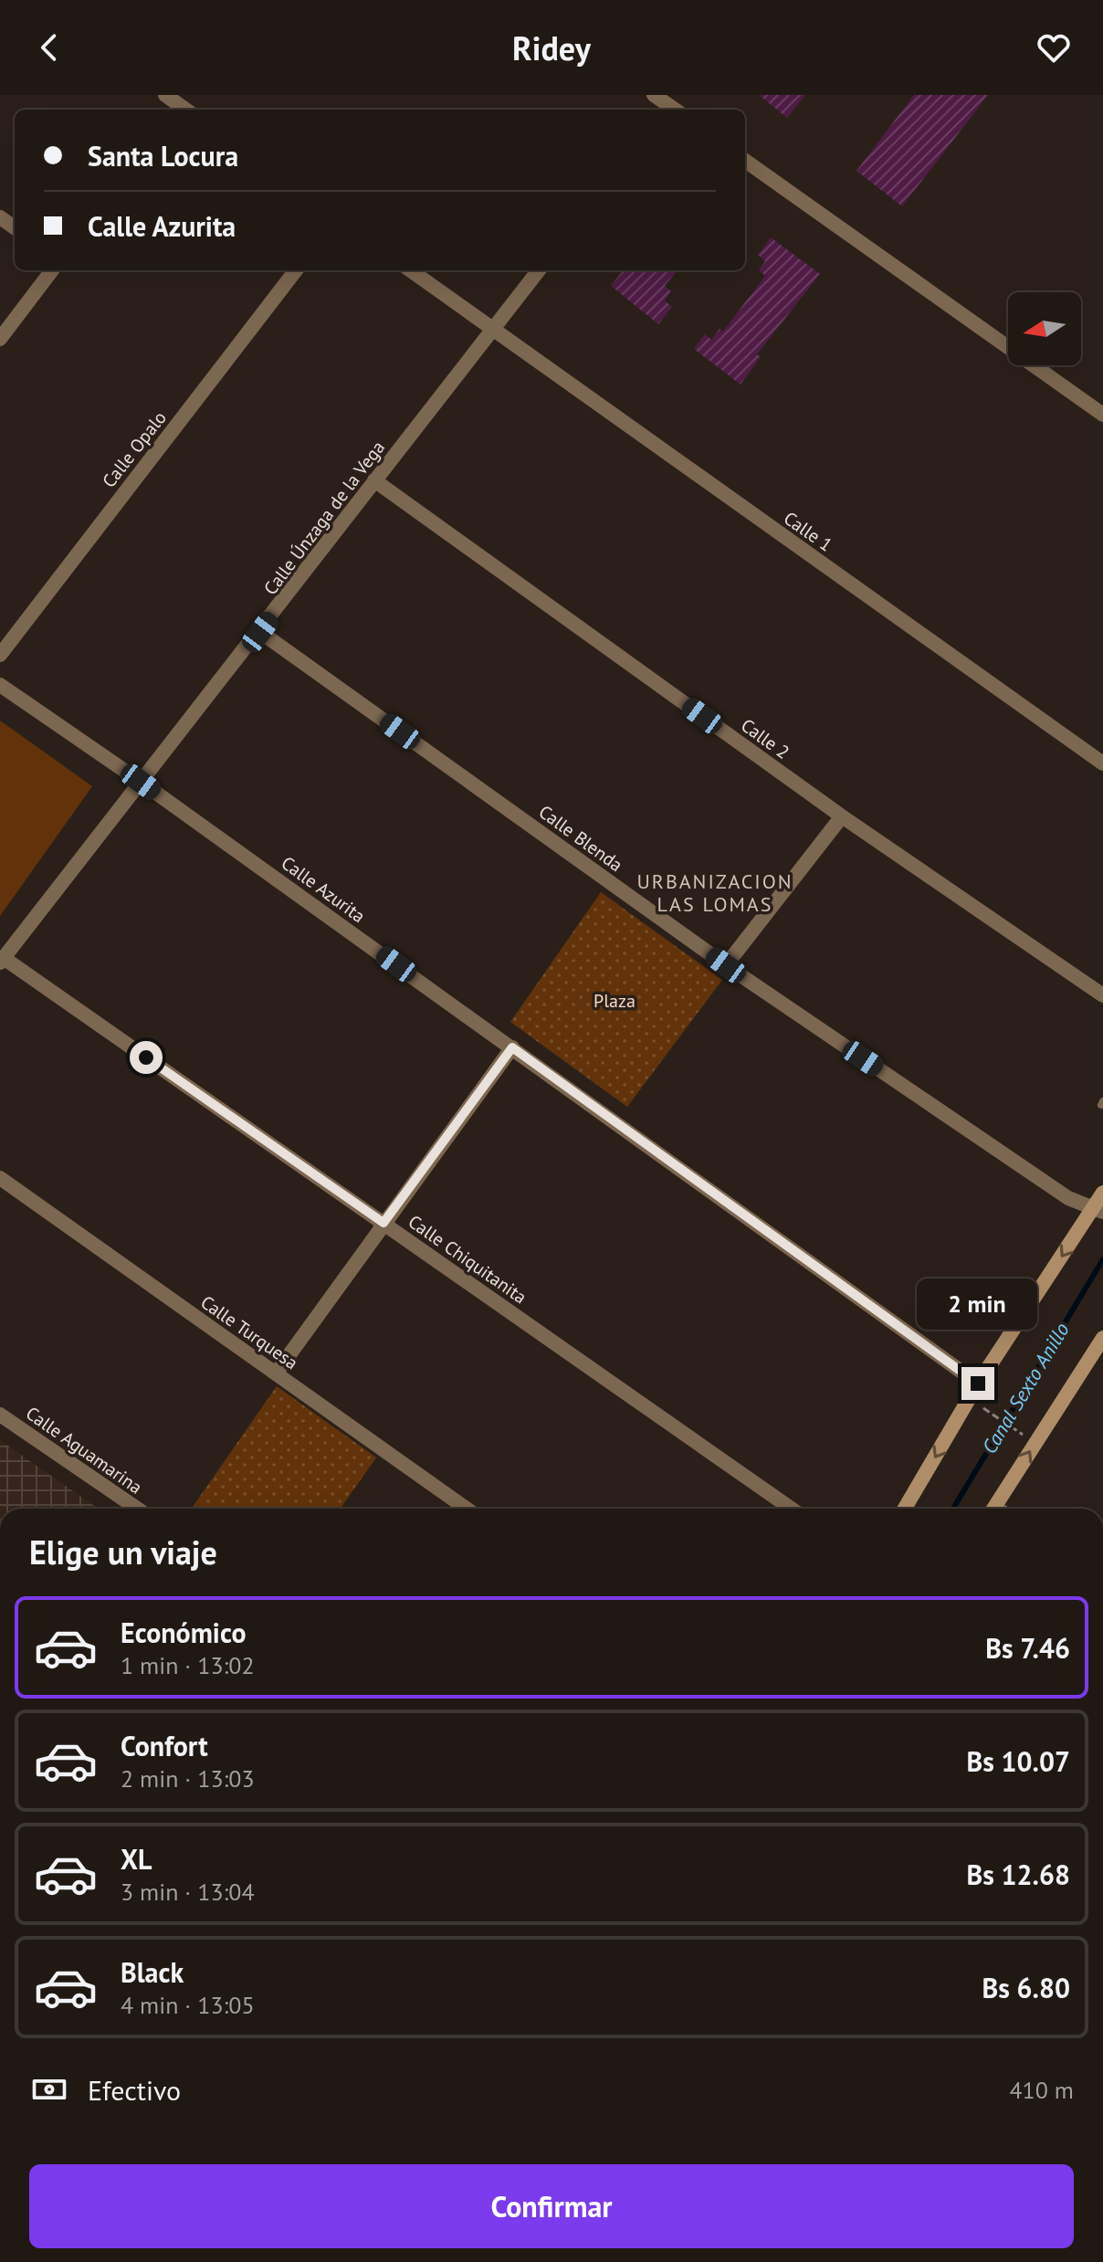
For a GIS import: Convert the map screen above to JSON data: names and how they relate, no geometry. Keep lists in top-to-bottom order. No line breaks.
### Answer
{"streets":{"street":["Calle Opalo","Calle Únzaga de la Vega","Calle 1","Calle 2","Calle Blenda","Calle Azurita","Calle Chiquitanita","Calle Turquesa","Calle Aguamarina"]},"crossings":[["Calle Únzaga de la Vega","Calle 1"],["Calle Únzaga de la Vega","Calle 2"],["Calle Únzaga de la Vega","Calle Blenda"],["Calle Únzaga de la Vega","Calle Azurita"],["Calle Únzaga de la Vega","Calle Chiquitanita"]],"districts":["URBANIZACION LAS LOMAS"],"water":["Canal Sexto Anillo"],"parks":["Plaza"],"north":"left","page":{"header":"Ridey","banner":["Santa Locura","Calle Azurita"],"bubble":"2 min","heading":"Elige un viaje","list":[{"name":"Económico","note":"1 min · 13:02","value":"Bs 7.46"},{"name":"Confort","note":"2 min · 13:03","value":"Bs 10.07"},{"name":"XL","note":"3 min · 13:04","value":"Bs 12.68"},{"name":"Black","note":"4 min · 13:05","value":"Bs 6.80"}],"pay":["Efectivo","410 m"],"buttons":"Confirmar"}}
